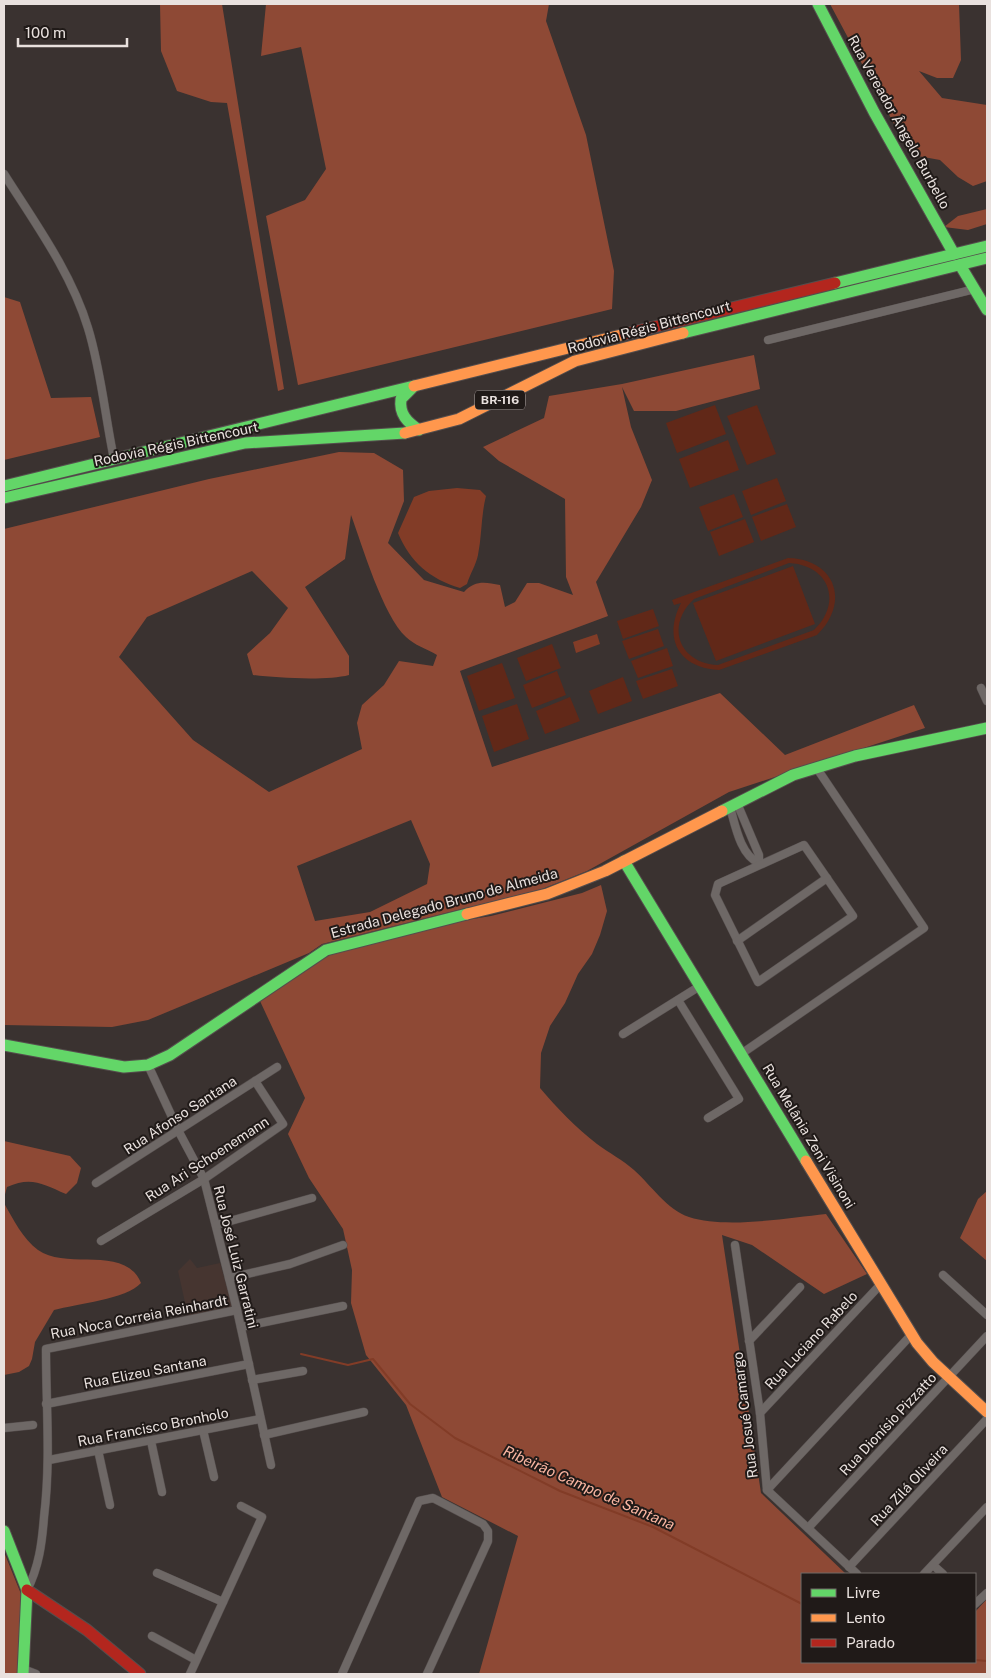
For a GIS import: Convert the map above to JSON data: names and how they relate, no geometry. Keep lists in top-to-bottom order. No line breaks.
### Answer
{"streets":{"main road":["Rua Vereador Ângelo Burbello","Rodovia Régis Bittencourt","BR-116","Estrada Delegado Bruno de Almeida","Rua Melânia Zeni Visinoni"],"street":["Rua Afonso Santana","Rua Ari Schoenemann","Rua José Luiz Garratini","Rua Noca Correia Reinhardt","Rua Luciano Rabelo","Rua Elizeu Santana","Rua Josué Camargo","Rua Dionísio Pizzatto","Rua Francisco Bronholo","Rua Zilá Oliveira"]},"crossings":[["Rua Vereador Ângelo Burbello","Rodovia Régis Bittencourt"],["Estrada Delegado Bruno de Almeida","Rua Melânia Zeni Visinoni"],["Estrada Delegado Bruno de Almeida","Rua José Luiz Garratini"],["Rua Afonso Santana","Rua Ari Schoenemann"],["Rua Afonso Santana","Rua José Luiz Garratini"],["Rua Melânia Zeni Visinoni","Rua Luciano Rabelo"],["Rua Melânia Zeni Visinoni","Rua Dionísio Pizzatto"],["Rua Ari Schoenemann","Rua José Luiz Garratini"],["Rua José Luiz Garratini","Rua Noca Correia Reinhardt"],["Rua José Luiz Garratini","Rua Elizeu Santana"],["Rua José Luiz Garratini","Rua Francisco Bronholo"],["Rua Noca Correia Reinhardt","Rua Elizeu Santana"],["Rua Luciano Rabelo","Rua Josué Camargo"],["Rua Josué Camargo","Rua Dionísio Pizzatto"],["Rua Josué Camargo","Rua Zilá Oliveira"]],"water":["Ribeirão Campo de Santana"],"legend":["Livre","Lento","Parado"],"scale_bar":"100 m"}
